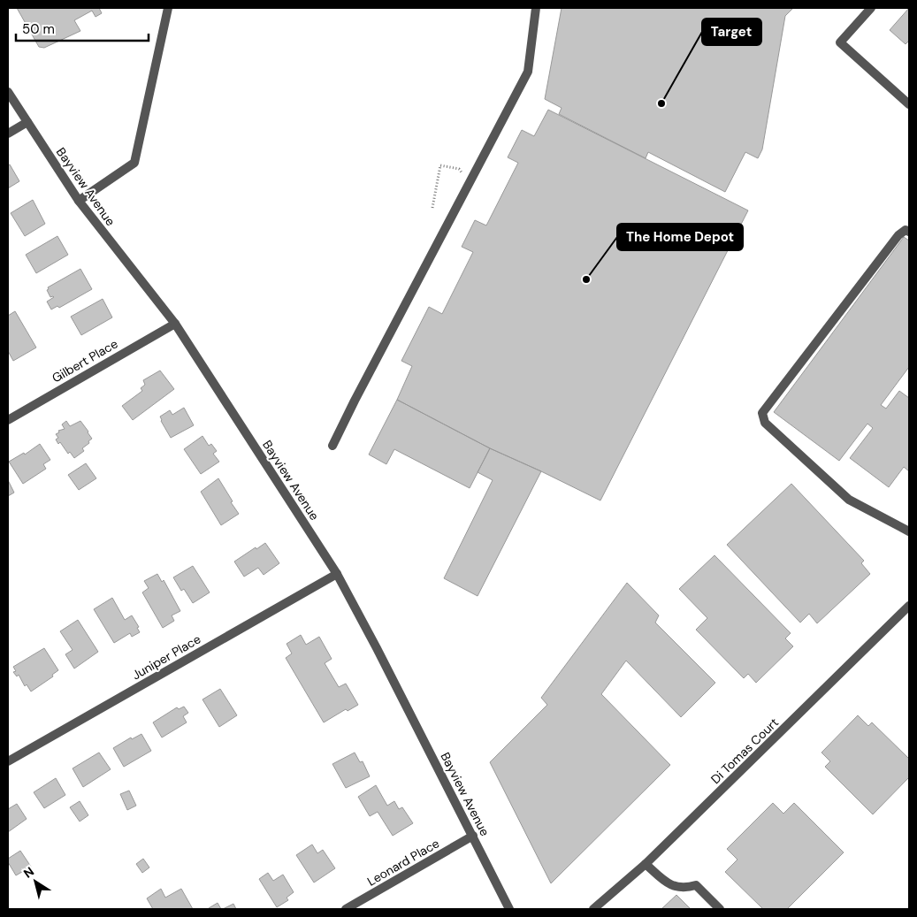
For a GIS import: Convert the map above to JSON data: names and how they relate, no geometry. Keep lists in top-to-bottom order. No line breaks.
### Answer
{"streets":{"street":["Bayview Avenue","Gilbert Place","Juniper Place","Di Tomas Court","Leonard Place"]},"crossings":[["Bayview Avenue","Gilbert Place"],["Bayview Avenue","Juniper Place"],["Bayview Avenue","Leonard Place"]],"places":["Target","The Home Depot"],"scale_bar":"50 m","north":"top left"}
